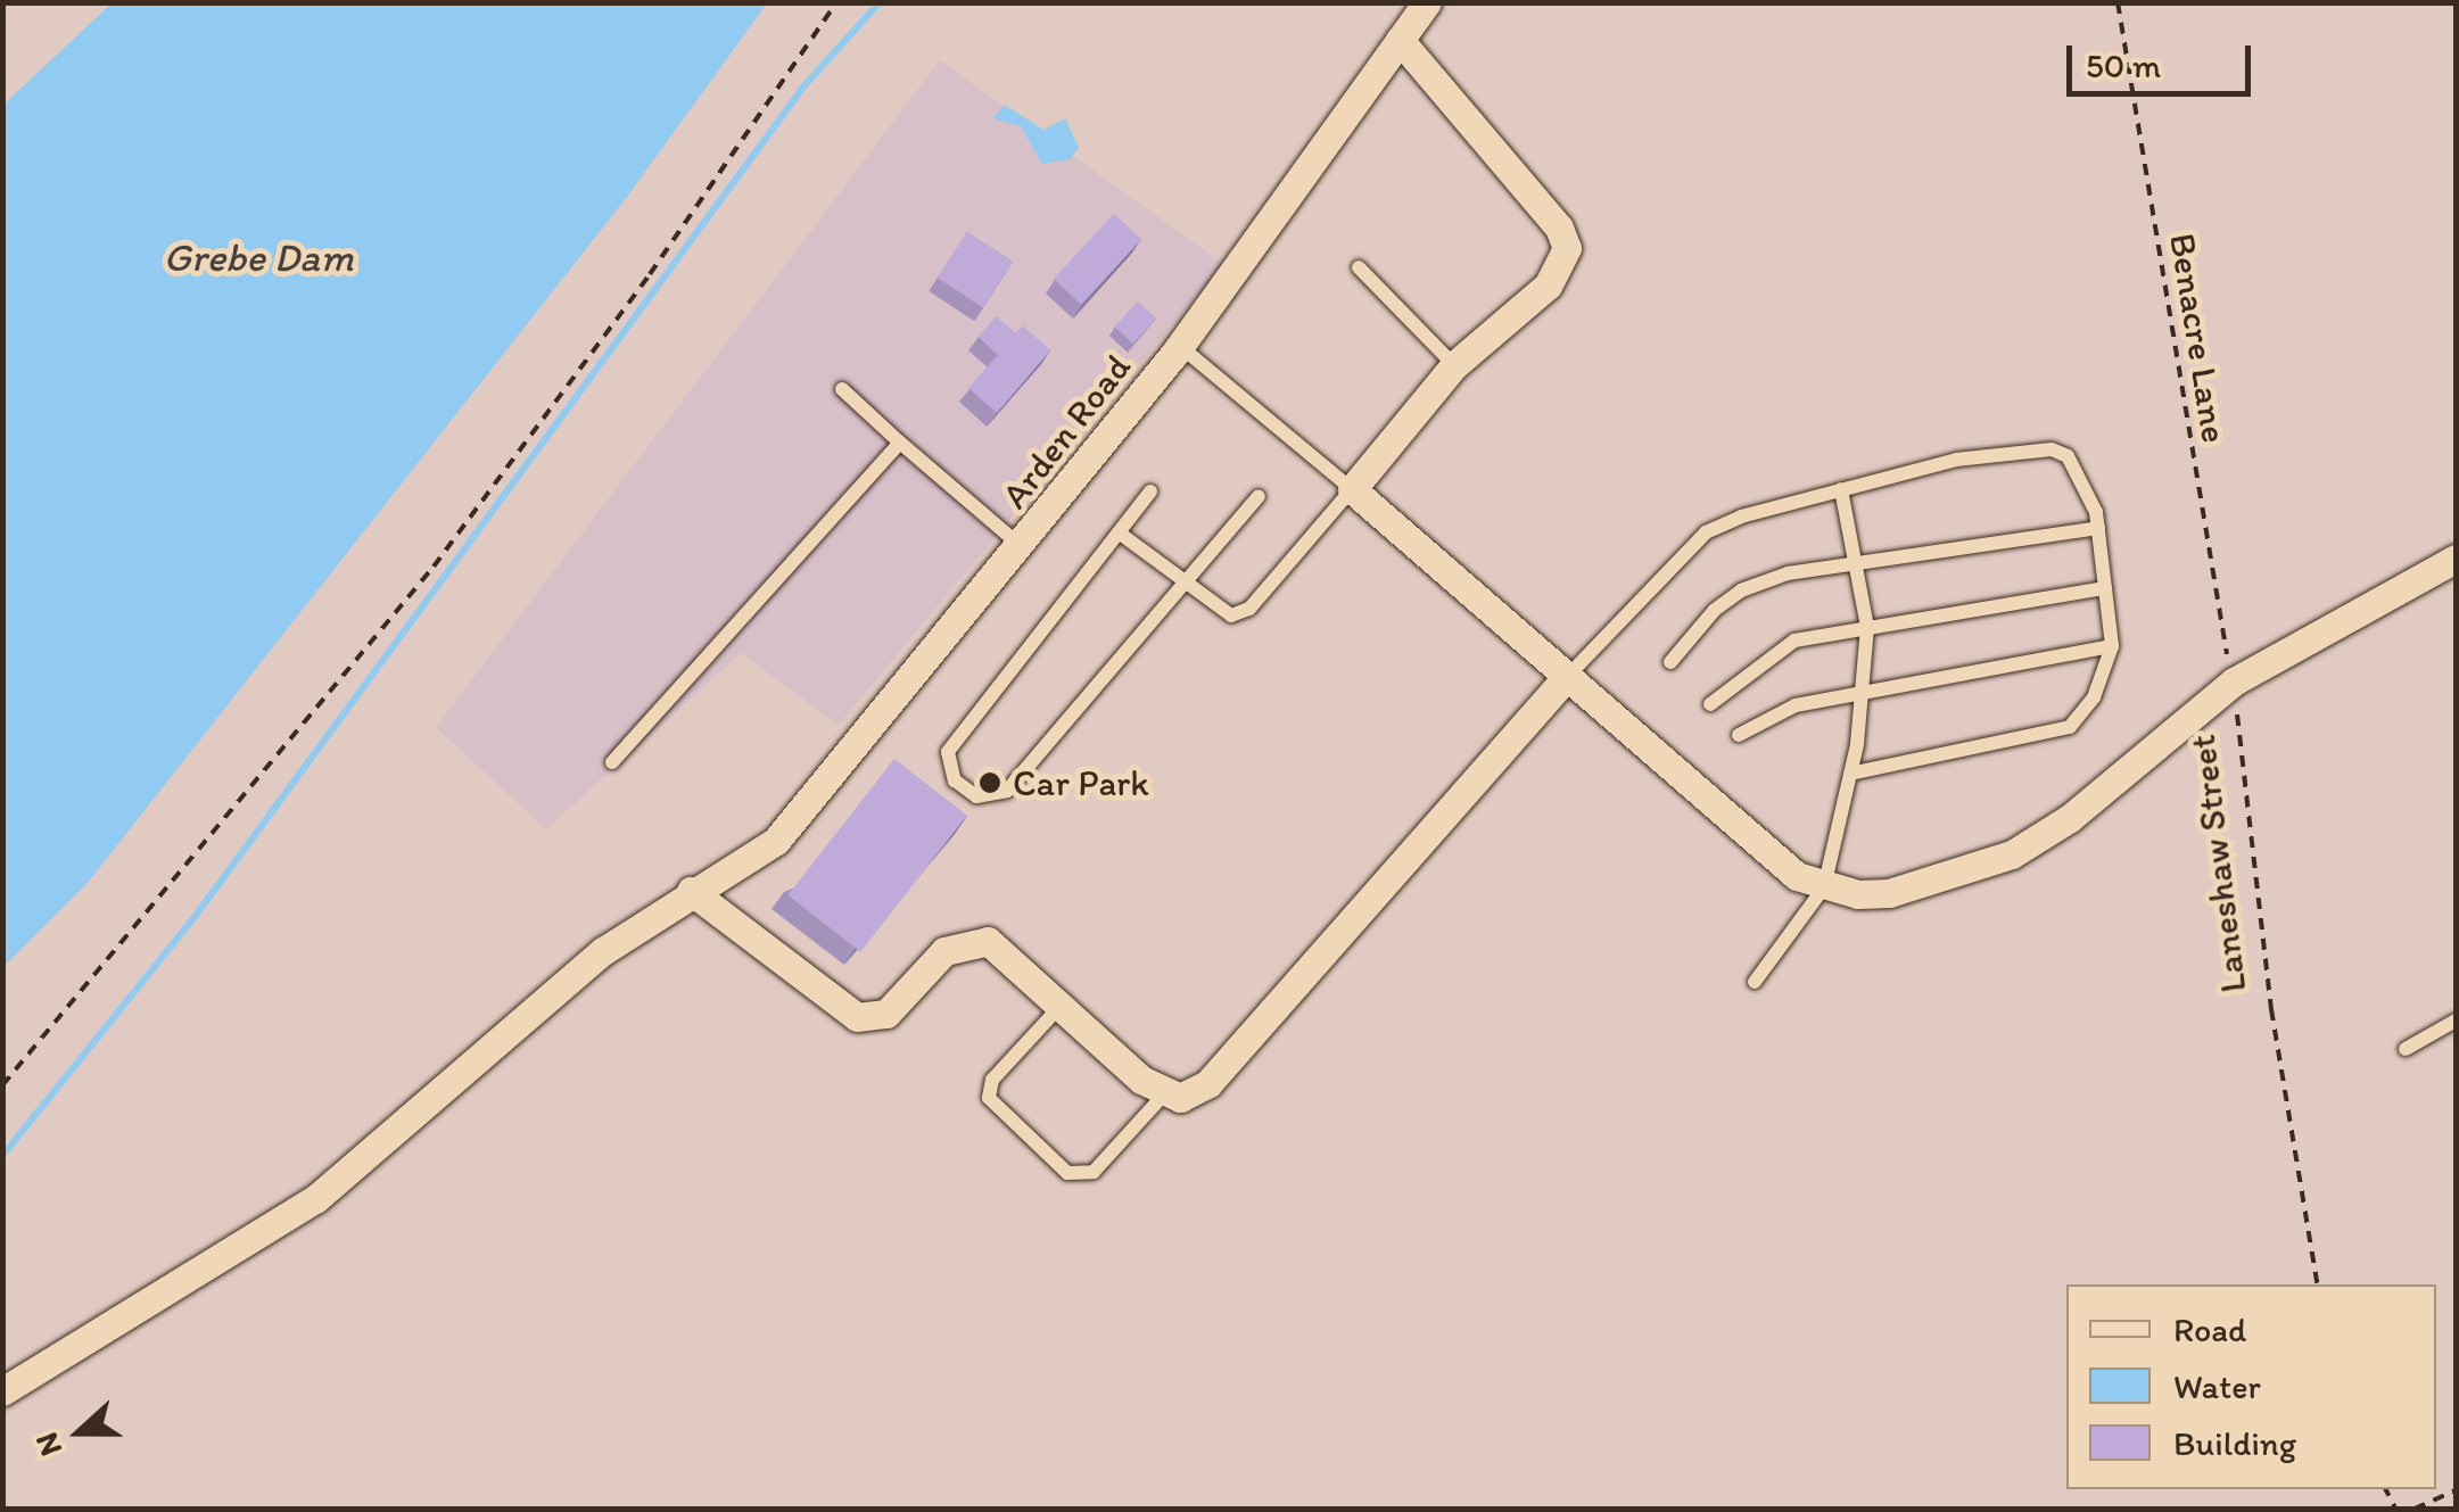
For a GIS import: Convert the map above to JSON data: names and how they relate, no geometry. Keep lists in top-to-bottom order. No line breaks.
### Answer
{"streets":{"street":["Arden Road","Laneshaw Street"],"path":["Benacre Lane"]},"crossings":[["Benacre Lane","Laneshaw Street"]],"water":["Grebe Dam"],"places":["Car Park"],"legend":["Road","Water","Building"],"scale_bar":"50 m","north":"left"}
